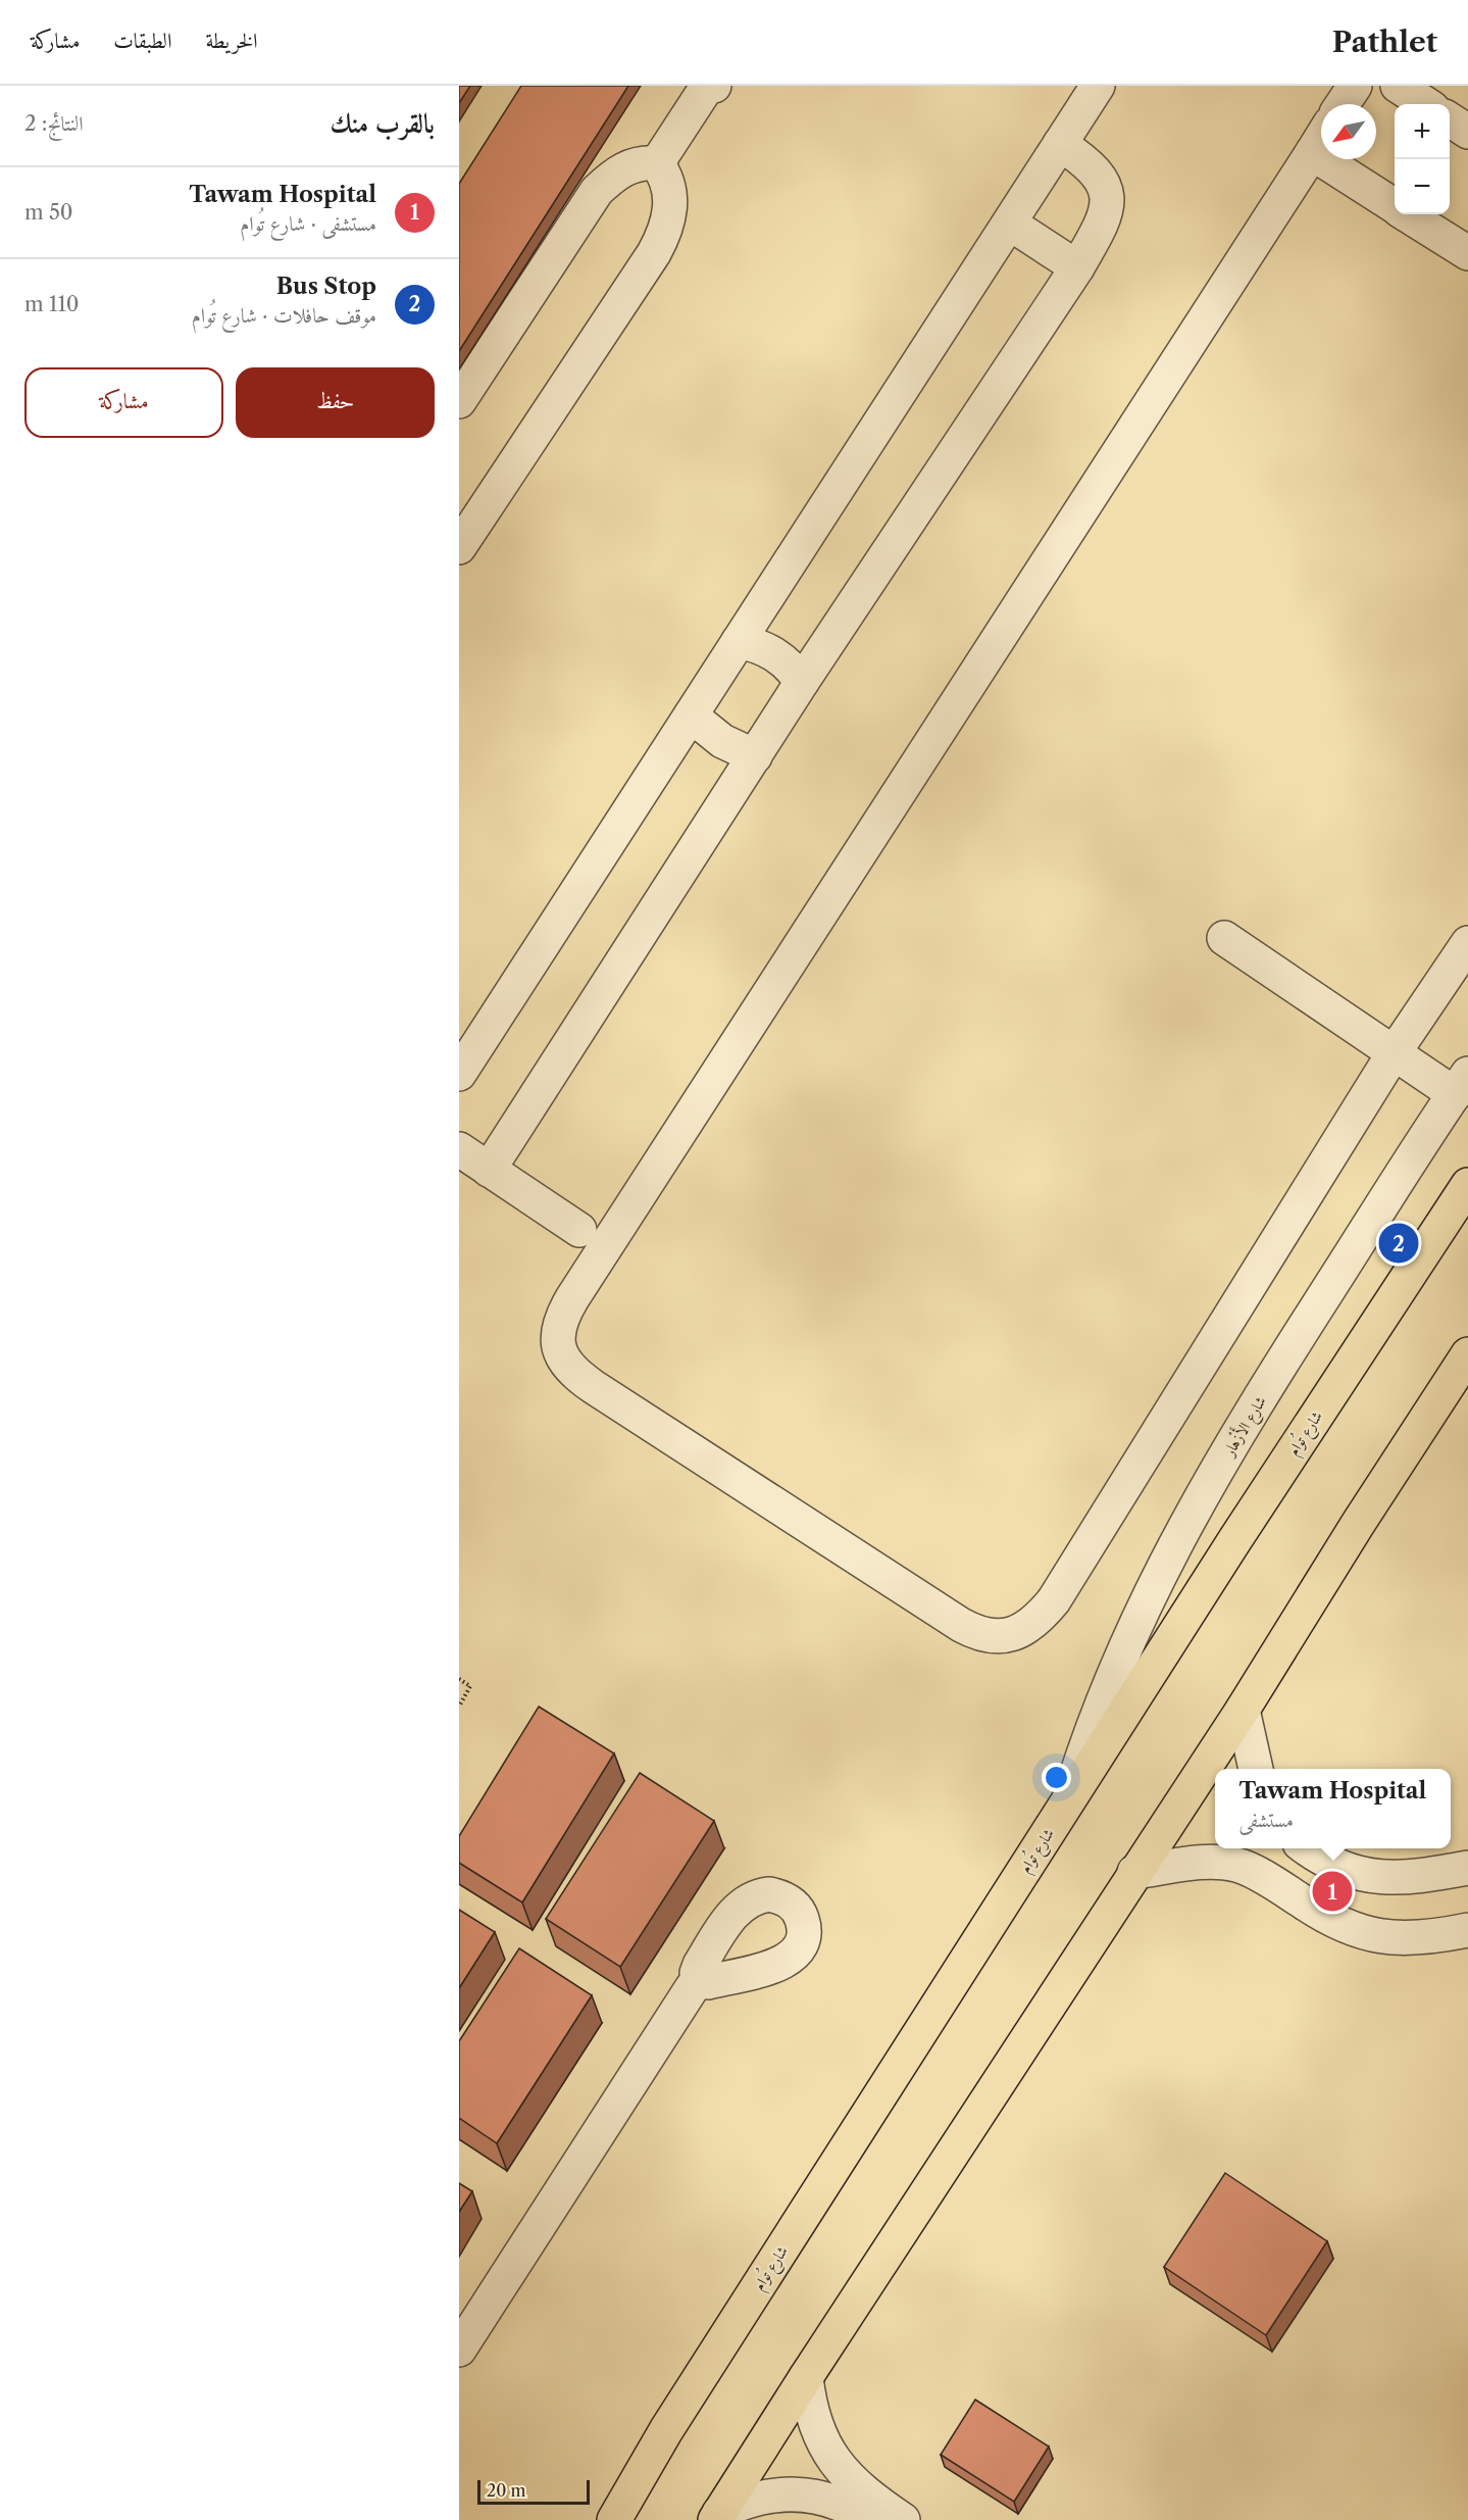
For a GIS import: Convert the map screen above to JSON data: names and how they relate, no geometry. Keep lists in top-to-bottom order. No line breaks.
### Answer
{"streets":{"main road":["شارع تُوام"],"street":["شارع الأَزْهار"]},"crossings":[["شارع الأَزْهار","شارع تُوام"]],"scale_bar":"20 m","north":"bottom left","page":{"header":"Pathlet","nav":["الخريطة","الطبقات","مشاركة"],"heading":["بالقرب منك","النتائج: 2"],"map_buttons":["+","−"],"list":[{"mark":"1","name":"Tawam Hospital","note":"مستشفى · شارع تُوام","value":"50 m"},{"mark":"2","name":"Bus Stop","note":"موقف حافلات · شارع تُوام","value":"110 m"}],"buttons":["حفظ","مشاركة"],"pins":["2","1"],"popup":["Tawam Hospital","مستشفى"],"scale":"20 m"}}
